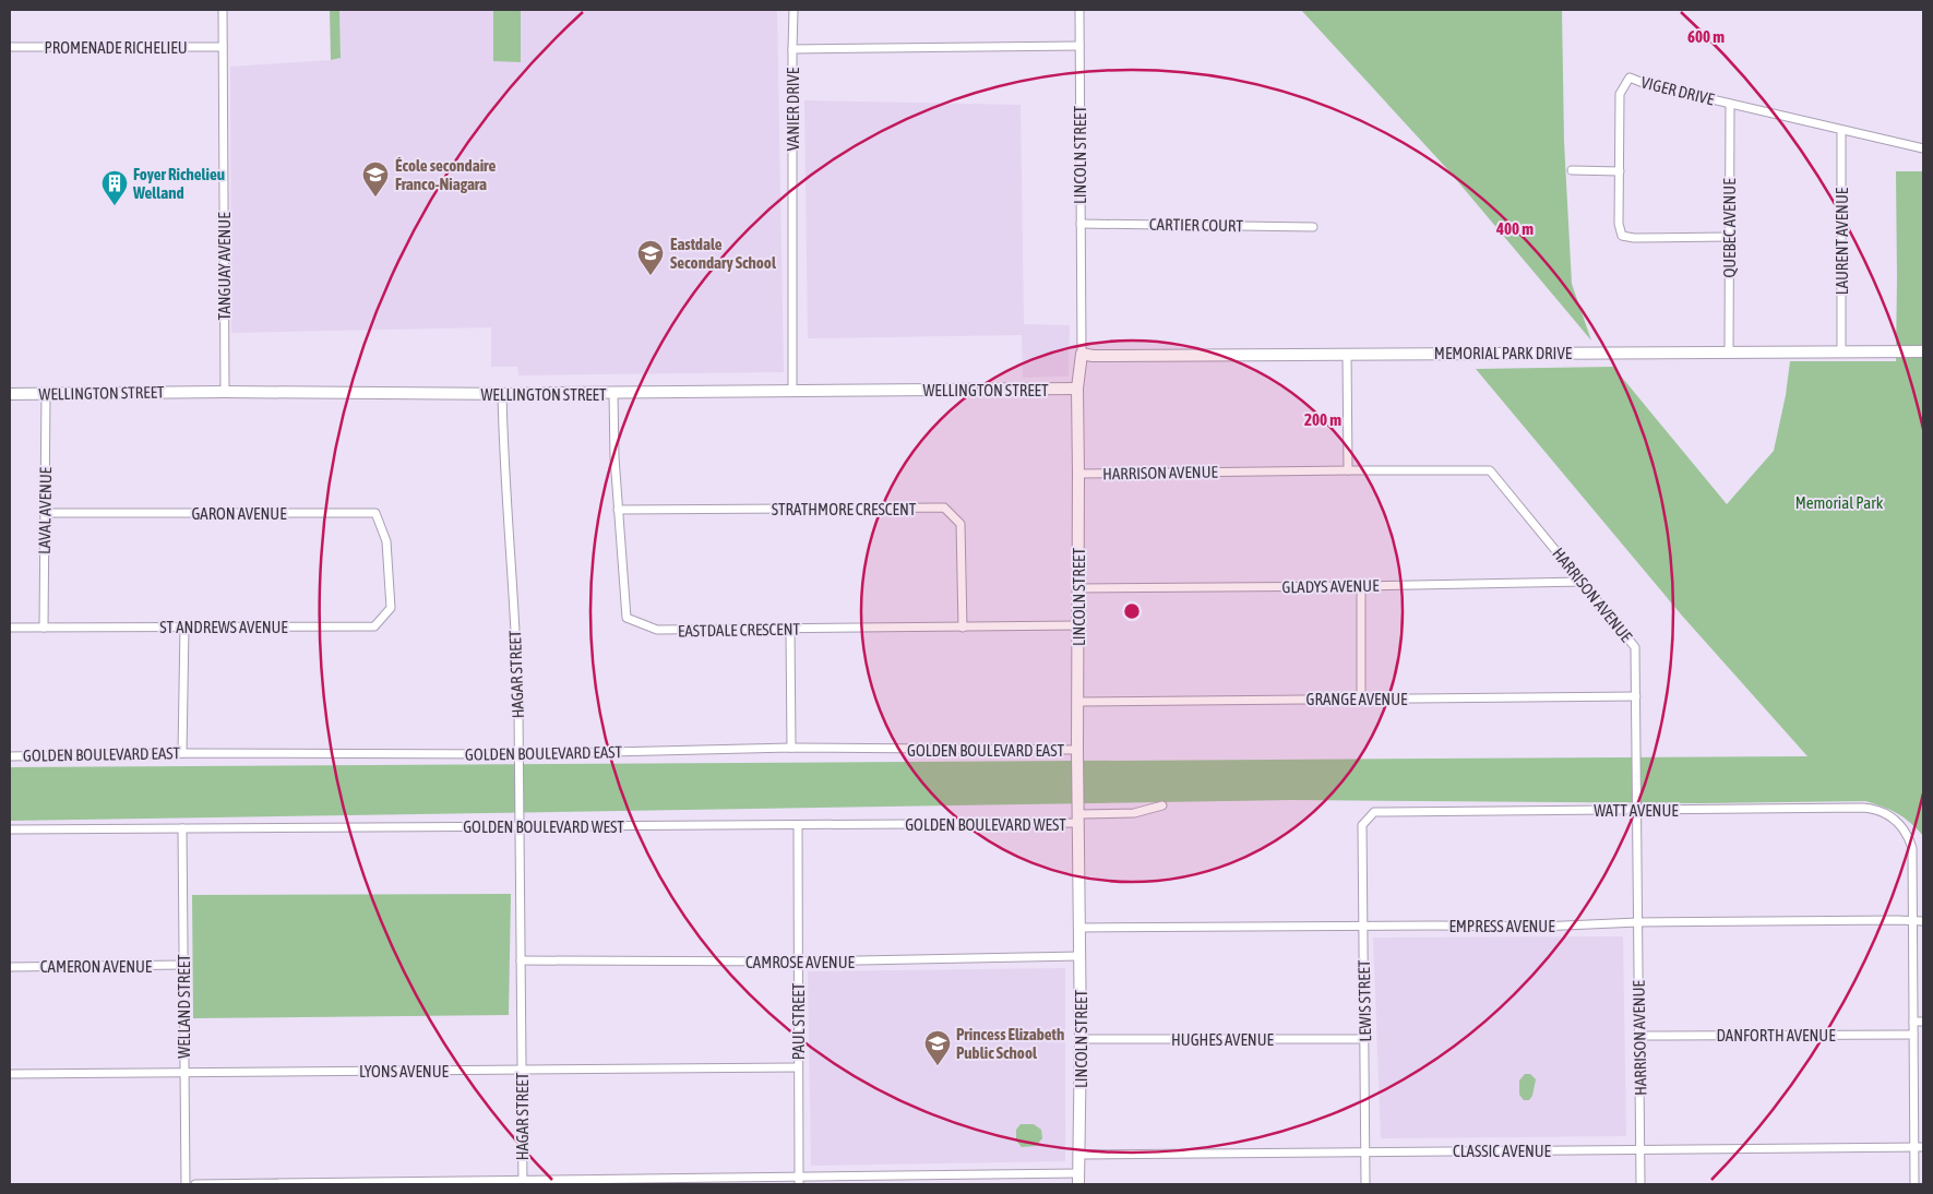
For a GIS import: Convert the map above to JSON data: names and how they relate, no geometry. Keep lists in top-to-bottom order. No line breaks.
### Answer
{"streets":{"main road":["LINCOLN STREET","MEMORIAL PARK DRIVE","WELLINGTON STREET"],"street":["PROMENADE RICHELIEU","VIGER DRIVE","VANIER DRIVE","CARTIER COURT","QUEBEC AVENUE","LAURENT AVENUE","TANGUAY AVENUE","HARRISON AVENUE","STRATHMORE CRESCENT","LAVAL AVENUE","GARON AVENUE","GLADYS AVENUE","ST ANDREWS AVENUE","EASTDALE CRESCENT","HAGAR STREET","GRANGE AVENUE","GOLDEN BOULEVARD EAST","WATT AVENUE","GOLDEN BOULEVARD WEST","EMPRESS AVENUE","CAMROSE AVENUE","CAMERON AVENUE","LEWIS STREET","WELLAND STREET","PAUL STREET","DANFORTH AVENUE","HUGHES AVENUE","LYONS AVENUE","CLASSIC AVENUE"]},"crossings":[["PROMENADE RICHELIEU","TANGUAY AVENUE"],["VIGER DRIVE","QUEBEC AVENUE"],["VIGER DRIVE","LAURENT AVENUE"],["VANIER DRIVE","LINCOLN STREET"],["VANIER DRIVE","WELLINGTON STREET"],["LINCOLN STREET","CARTIER COURT"],["LINCOLN STREET","MEMORIAL PARK DRIVE"],["LINCOLN STREET","WELLINGTON STREET"],["LINCOLN STREET","HARRISON AVENUE"],["LINCOLN STREET","GLADYS AVENUE"],["LINCOLN STREET","EASTDALE CRESCENT"],["LINCOLN STREET","GRANGE AVENUE"],["LINCOLN STREET","GOLDEN BOULEVARD EAST"],["LINCOLN STREET","GOLDEN BOULEVARD WEST"],["LINCOLN STREET","EMPRESS AVENUE"],["LINCOLN STREET","CAMROSE AVENUE"],["LINCOLN STREET","HUGHES AVENUE"],["LINCOLN STREET","CLASSIC AVENUE"],["QUEBEC AVENUE","MEMORIAL PARK DRIVE"],["LAURENT AVENUE","MEMORIAL PARK DRIVE"],["TANGUAY AVENUE","WELLINGTON STREET"],["WELLINGTON STREET","LAVAL AVENUE"],["WELLINGTON STREET","EASTDALE CRESCENT"],["WELLINGTON STREET","HAGAR STREET"],["HARRISON AVENUE","GLADYS AVENUE"],["HARRISON AVENUE","GRANGE AVENUE"],["HARRISON AVENUE","WATT AVENUE"],["HARRISON AVENUE","EMPRESS AVENUE"],["HARRISON AVENUE","DANFORTH AVENUE"],["HARRISON AVENUE","CLASSIC AVENUE"],["STRATHMORE CRESCENT","EASTDALE CRESCENT"],["LAVAL AVENUE","GARON AVENUE"],["LAVAL AVENUE","ST ANDREWS AVENUE"],["GARON AVENUE","ST ANDREWS AVENUE"],["HAGAR STREET","GOLDEN BOULEVARD EAST"],["HAGAR STREET","GOLDEN BOULEVARD WEST"],["HAGAR STREET","CAMROSE AVENUE"],["HAGAR STREET","LYONS AVENUE"],["WATT AVENUE","EMPRESS AVENUE"],["WATT AVENUE","LEWIS STREET"],["GOLDEN BOULEVARD WEST","WELLAND STREET"],["GOLDEN BOULEVARD WEST","PAUL STREET"],["EMPRESS AVENUE","LEWIS STREET"],["CAMROSE AVENUE","PAUL STREET"],["CAMERON AVENUE","WELLAND STREET"],["LEWIS STREET","HUGHES AVENUE"],["LEWIS STREET","CLASSIC AVENUE"],["WELLAND STREET","LYONS AVENUE"],["PAUL STREET","LYONS AVENUE"]],"parks":["Memorial Park"],"places":{"school or university":["École secondaire Franco-Niagara","Eastdale Secondary School","Princess Elizabeth Public School"],"building":["Foyer Richelieu Welland"]},"rings":["600 m","400 m","200 m"]}
